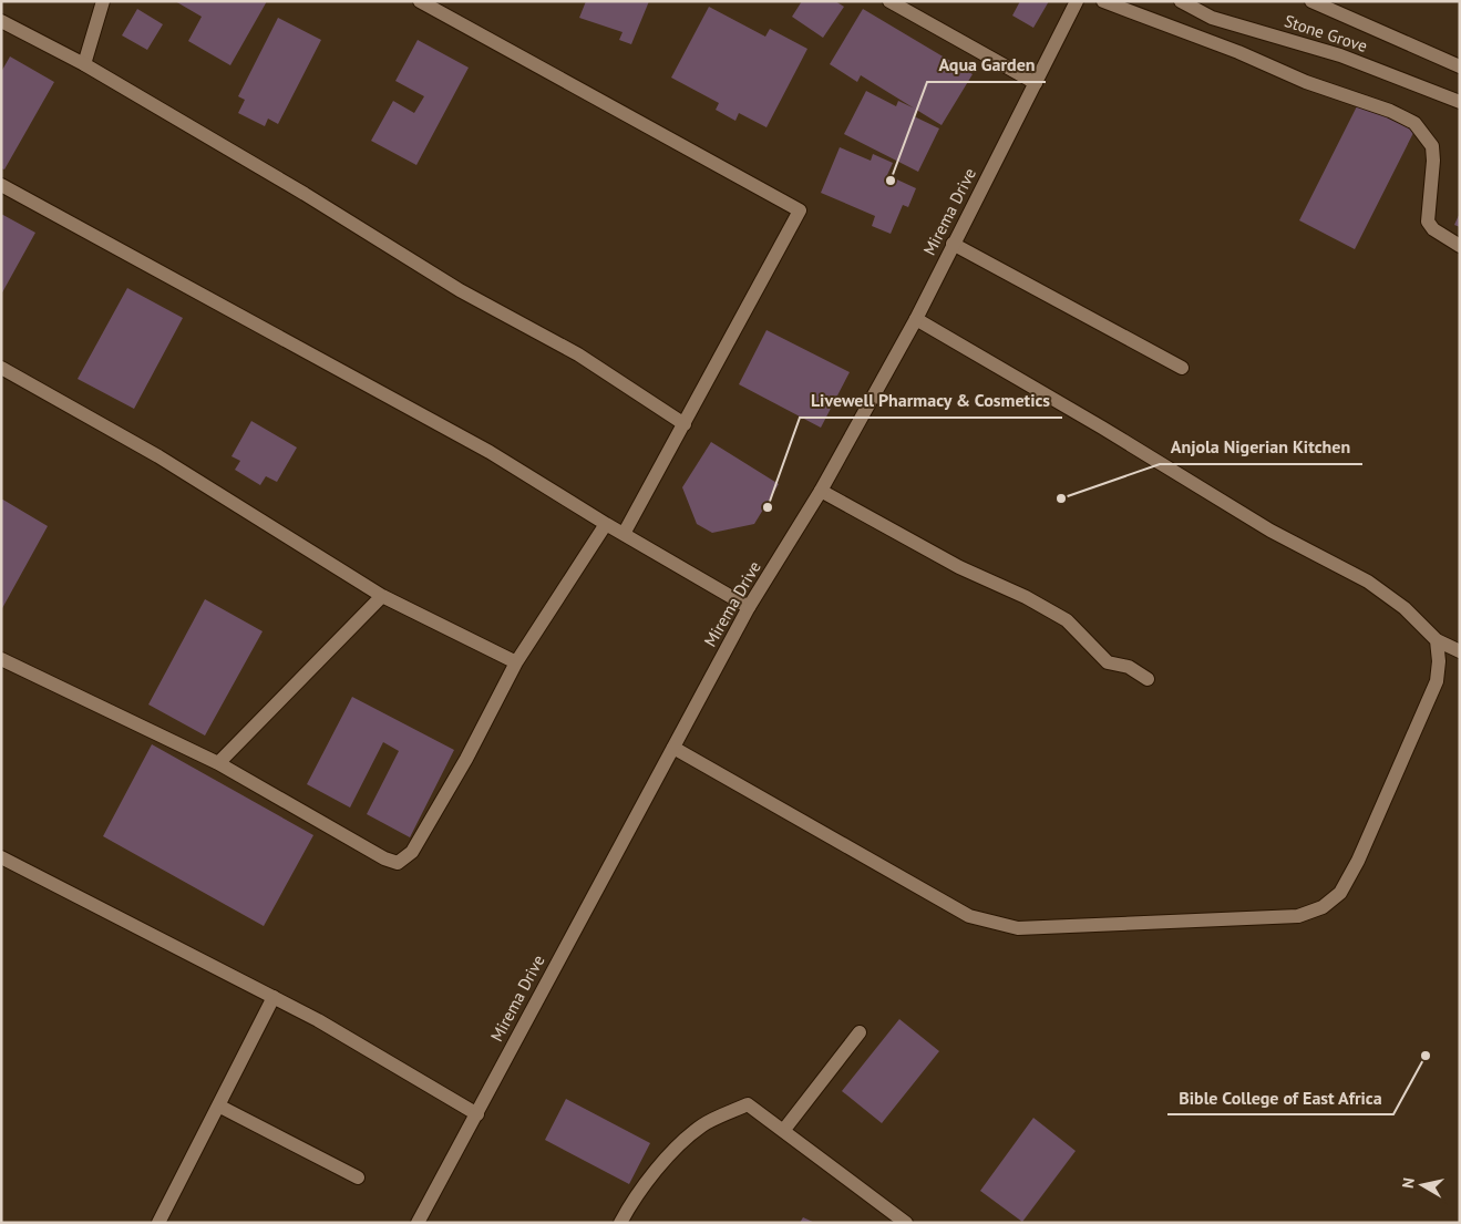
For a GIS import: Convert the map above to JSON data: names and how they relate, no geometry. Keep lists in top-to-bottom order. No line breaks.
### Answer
{"streets":{"street":["Stone Grove","Mirema Drive"]},"places":["Aqua Garden","Anjola Nigerian Kitchen","Livewell Pharmacy & Cosmetics","Bible College of East Africa"],"north":"left"}
